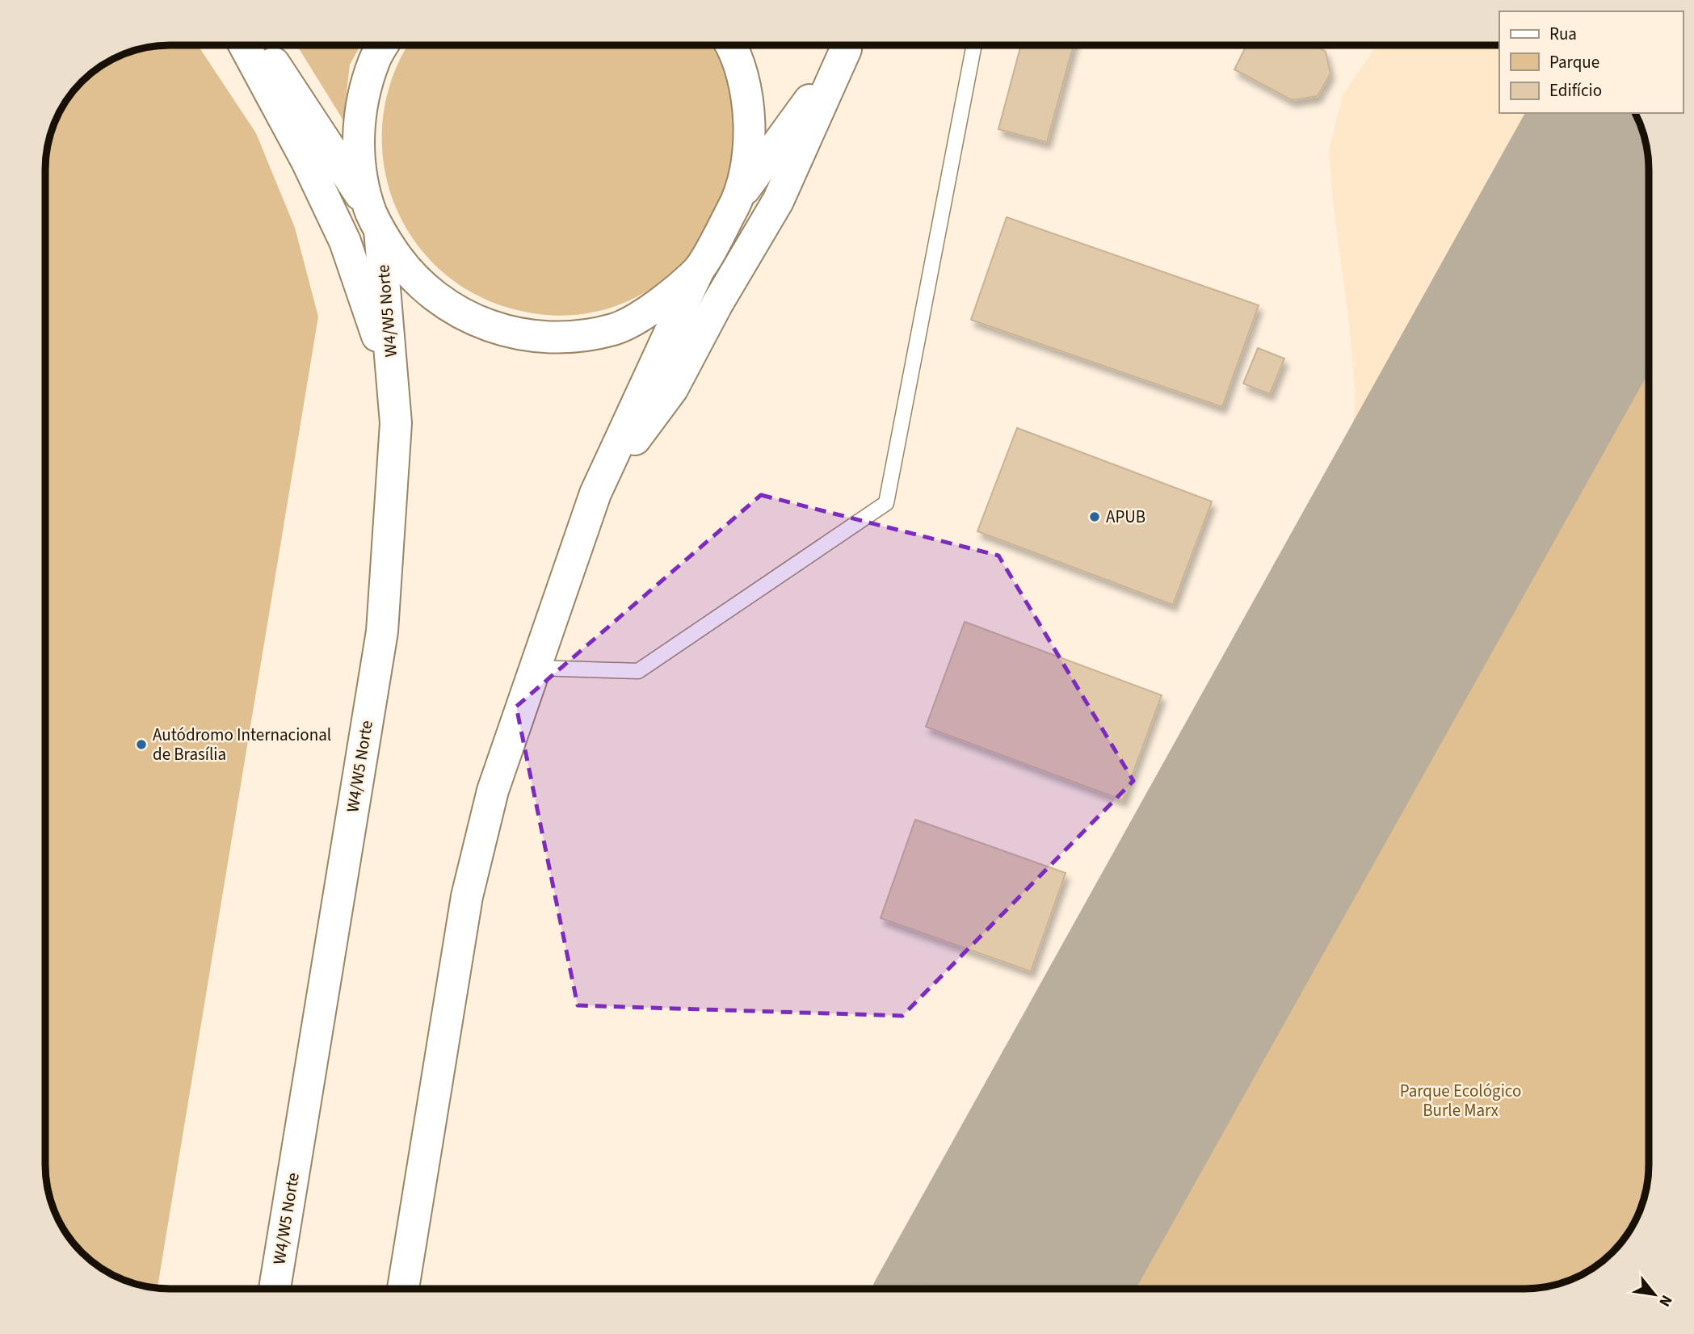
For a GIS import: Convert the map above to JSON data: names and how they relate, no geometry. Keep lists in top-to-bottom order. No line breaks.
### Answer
{"streets":{"main road":["W4/W5 Norte"]},"parks":["Parque Ecológico Burle Marx"],"places":["APUB","Autódromo Internacional de Brasília"],"legend":["Rua","Parque","Edifício"],"north":"bottom right"}
